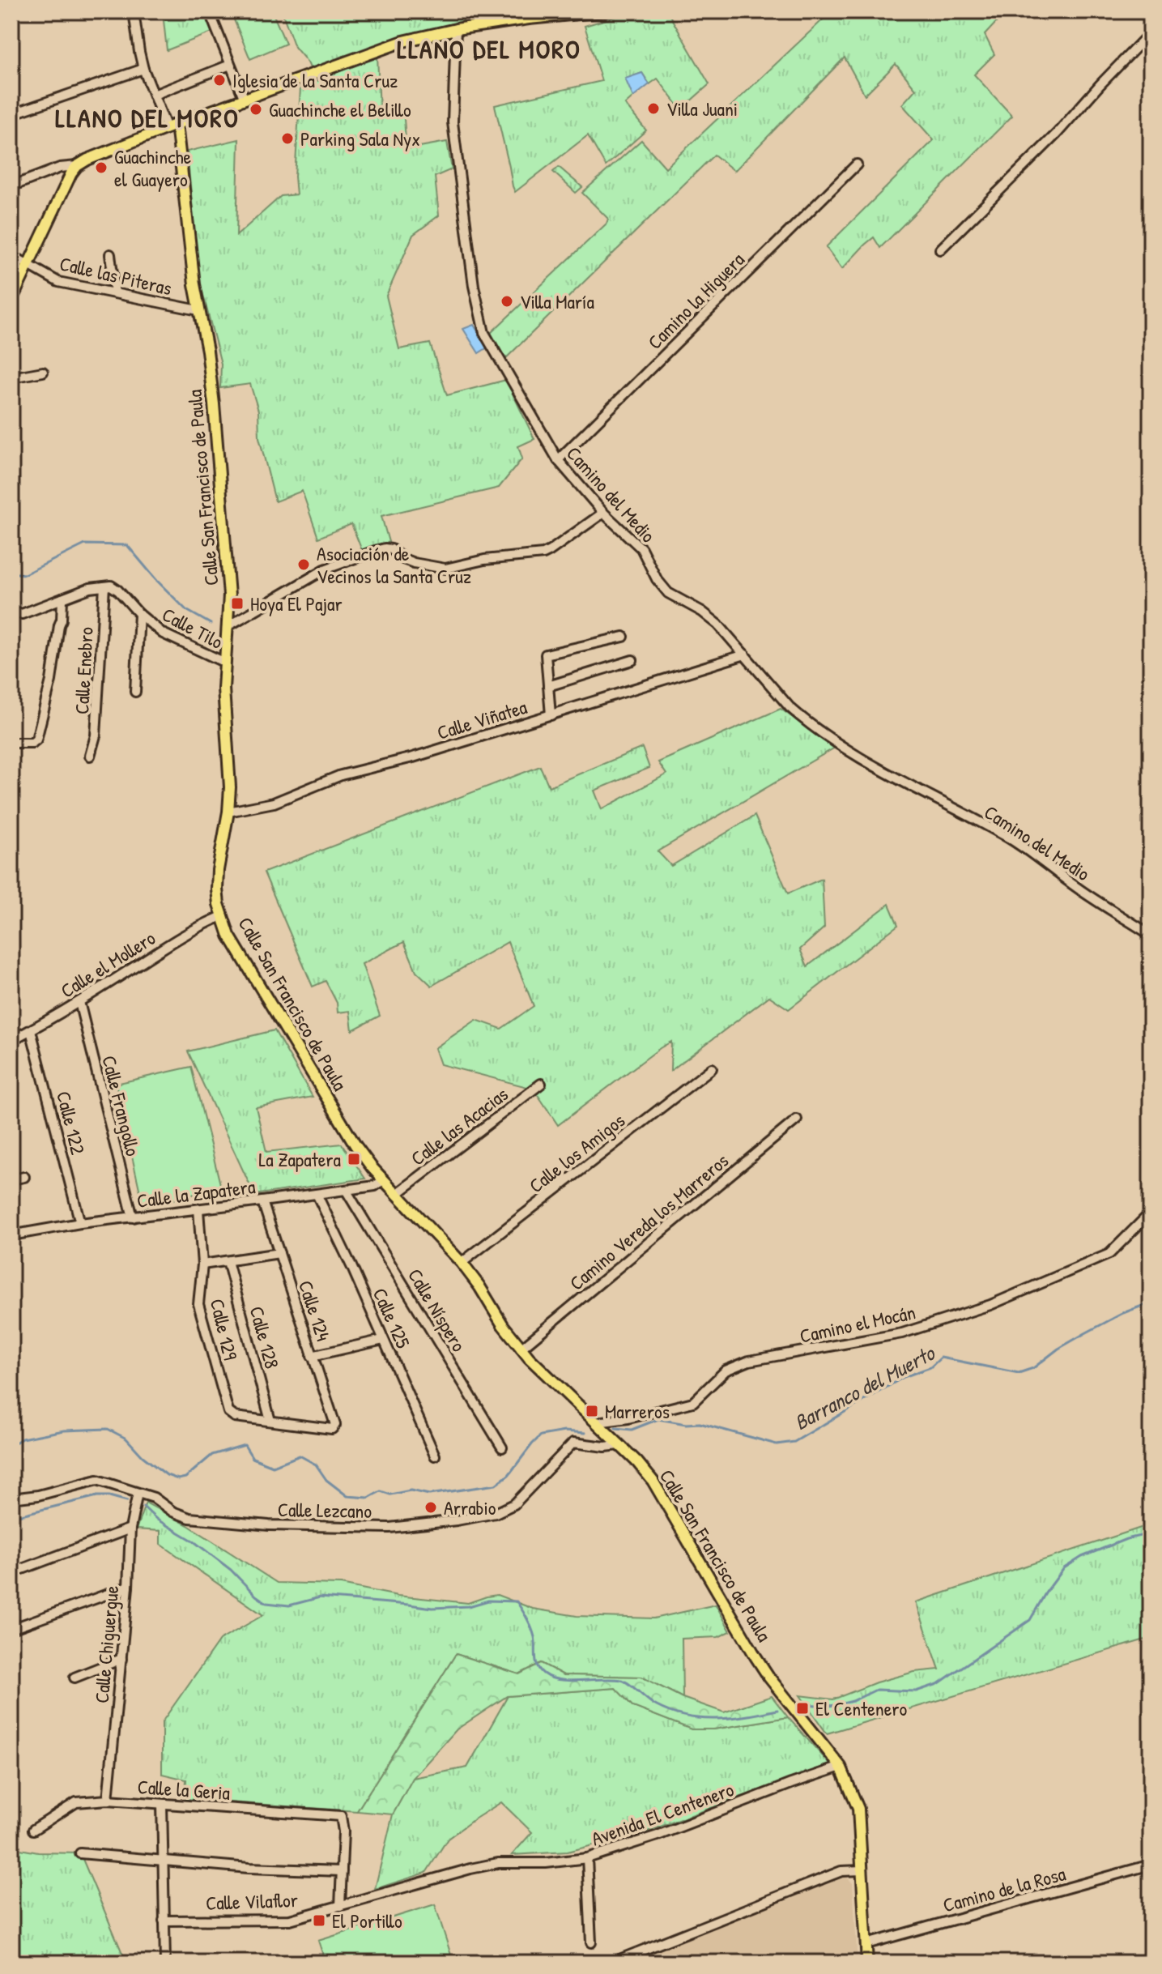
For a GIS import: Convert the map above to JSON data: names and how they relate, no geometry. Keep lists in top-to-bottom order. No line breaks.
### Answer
{"streets":{"main road":["Calle San Francisco de Paula"],"street":["Calle las Piteras","Camino la Higuera","Camino del Medio","Calle Tilo","Calle Enebro","Calle Viñatea","Calle el Mollero","Calle Frangollo","Calle 122","Calle las Acacias","Calle los Amigos","Calle la Zapatera","Camino Vereda los Marreros","Calle Níspero","Calle 124","Calle 125","Camino el Mocán","Calle 129","Calle 128","Calle Lezcano","Calle Chiguergue","Calle la Geria","Avenida El Centenero","Camino de la Rosa","Calle Vilaflor"]},"crossings":[["Calle las Piteras","Calle San Francisco de Paula"],["Camino la Higuera","Camino del Medio"],["Calle San Francisco de Paula","Calle Tilo"],["Calle San Francisco de Paula","Calle Viñatea"],["Calle San Francisco de Paula","Calle el Mollero"],["Calle San Francisco de Paula","Calle las Acacias"],["Calle San Francisco de Paula","Calle los Amigos"],["Calle San Francisco de Paula","Calle la Zapatera"],["Calle San Francisco de Paula","Camino Vereda los Marreros"],["Calle San Francisco de Paula","Camino el Mocán"],["Calle San Francisco de Paula","Calle Lezcano"],["Calle San Francisco de Paula","Avenida El Centenero"],["Calle San Francisco de Paula","Camino de la Rosa"],["Camino del Medio","Calle Viñatea"],["Calle Tilo","Calle Enebro"],["Calle el Mollero","Calle Frangollo"],["Calle el Mollero","Calle 122"],["Calle Frangollo","Calle la Zapatera"],["Calle 122","Calle la Zapatera"],["Calle la Zapatera","Calle Níspero"],["Calle la Zapatera","Calle 124"],["Calle la Zapatera","Calle 125"],["Calle la Zapatera","Calle 129"],["Calle 124","Calle 129"],["Calle 124","Calle 128"],["Calle 129","Calle 128"],["Calle Lezcano","Calle Chiguergue"],["Calle Chiguergue","Calle la Geria"],["Avenida El Centenero","Calle Vilaflor"]],"districts":["LLANO DEL MORO","LLANO DEL MORO"],"water":["Barranco del Muerto"],"places":{"other":["Iglesia de la Santa Cruz","Villa Juani","Guachinche el Belillo","Parking Sala Nyx","Guachinche el Guayero","Villa María","Asociación de Vecinos la Santa Cruz","Arrabio"],"transit":["Hoya El Pajar","La Zapatera","Marreros","El Centenero","El Portillo"]}}
